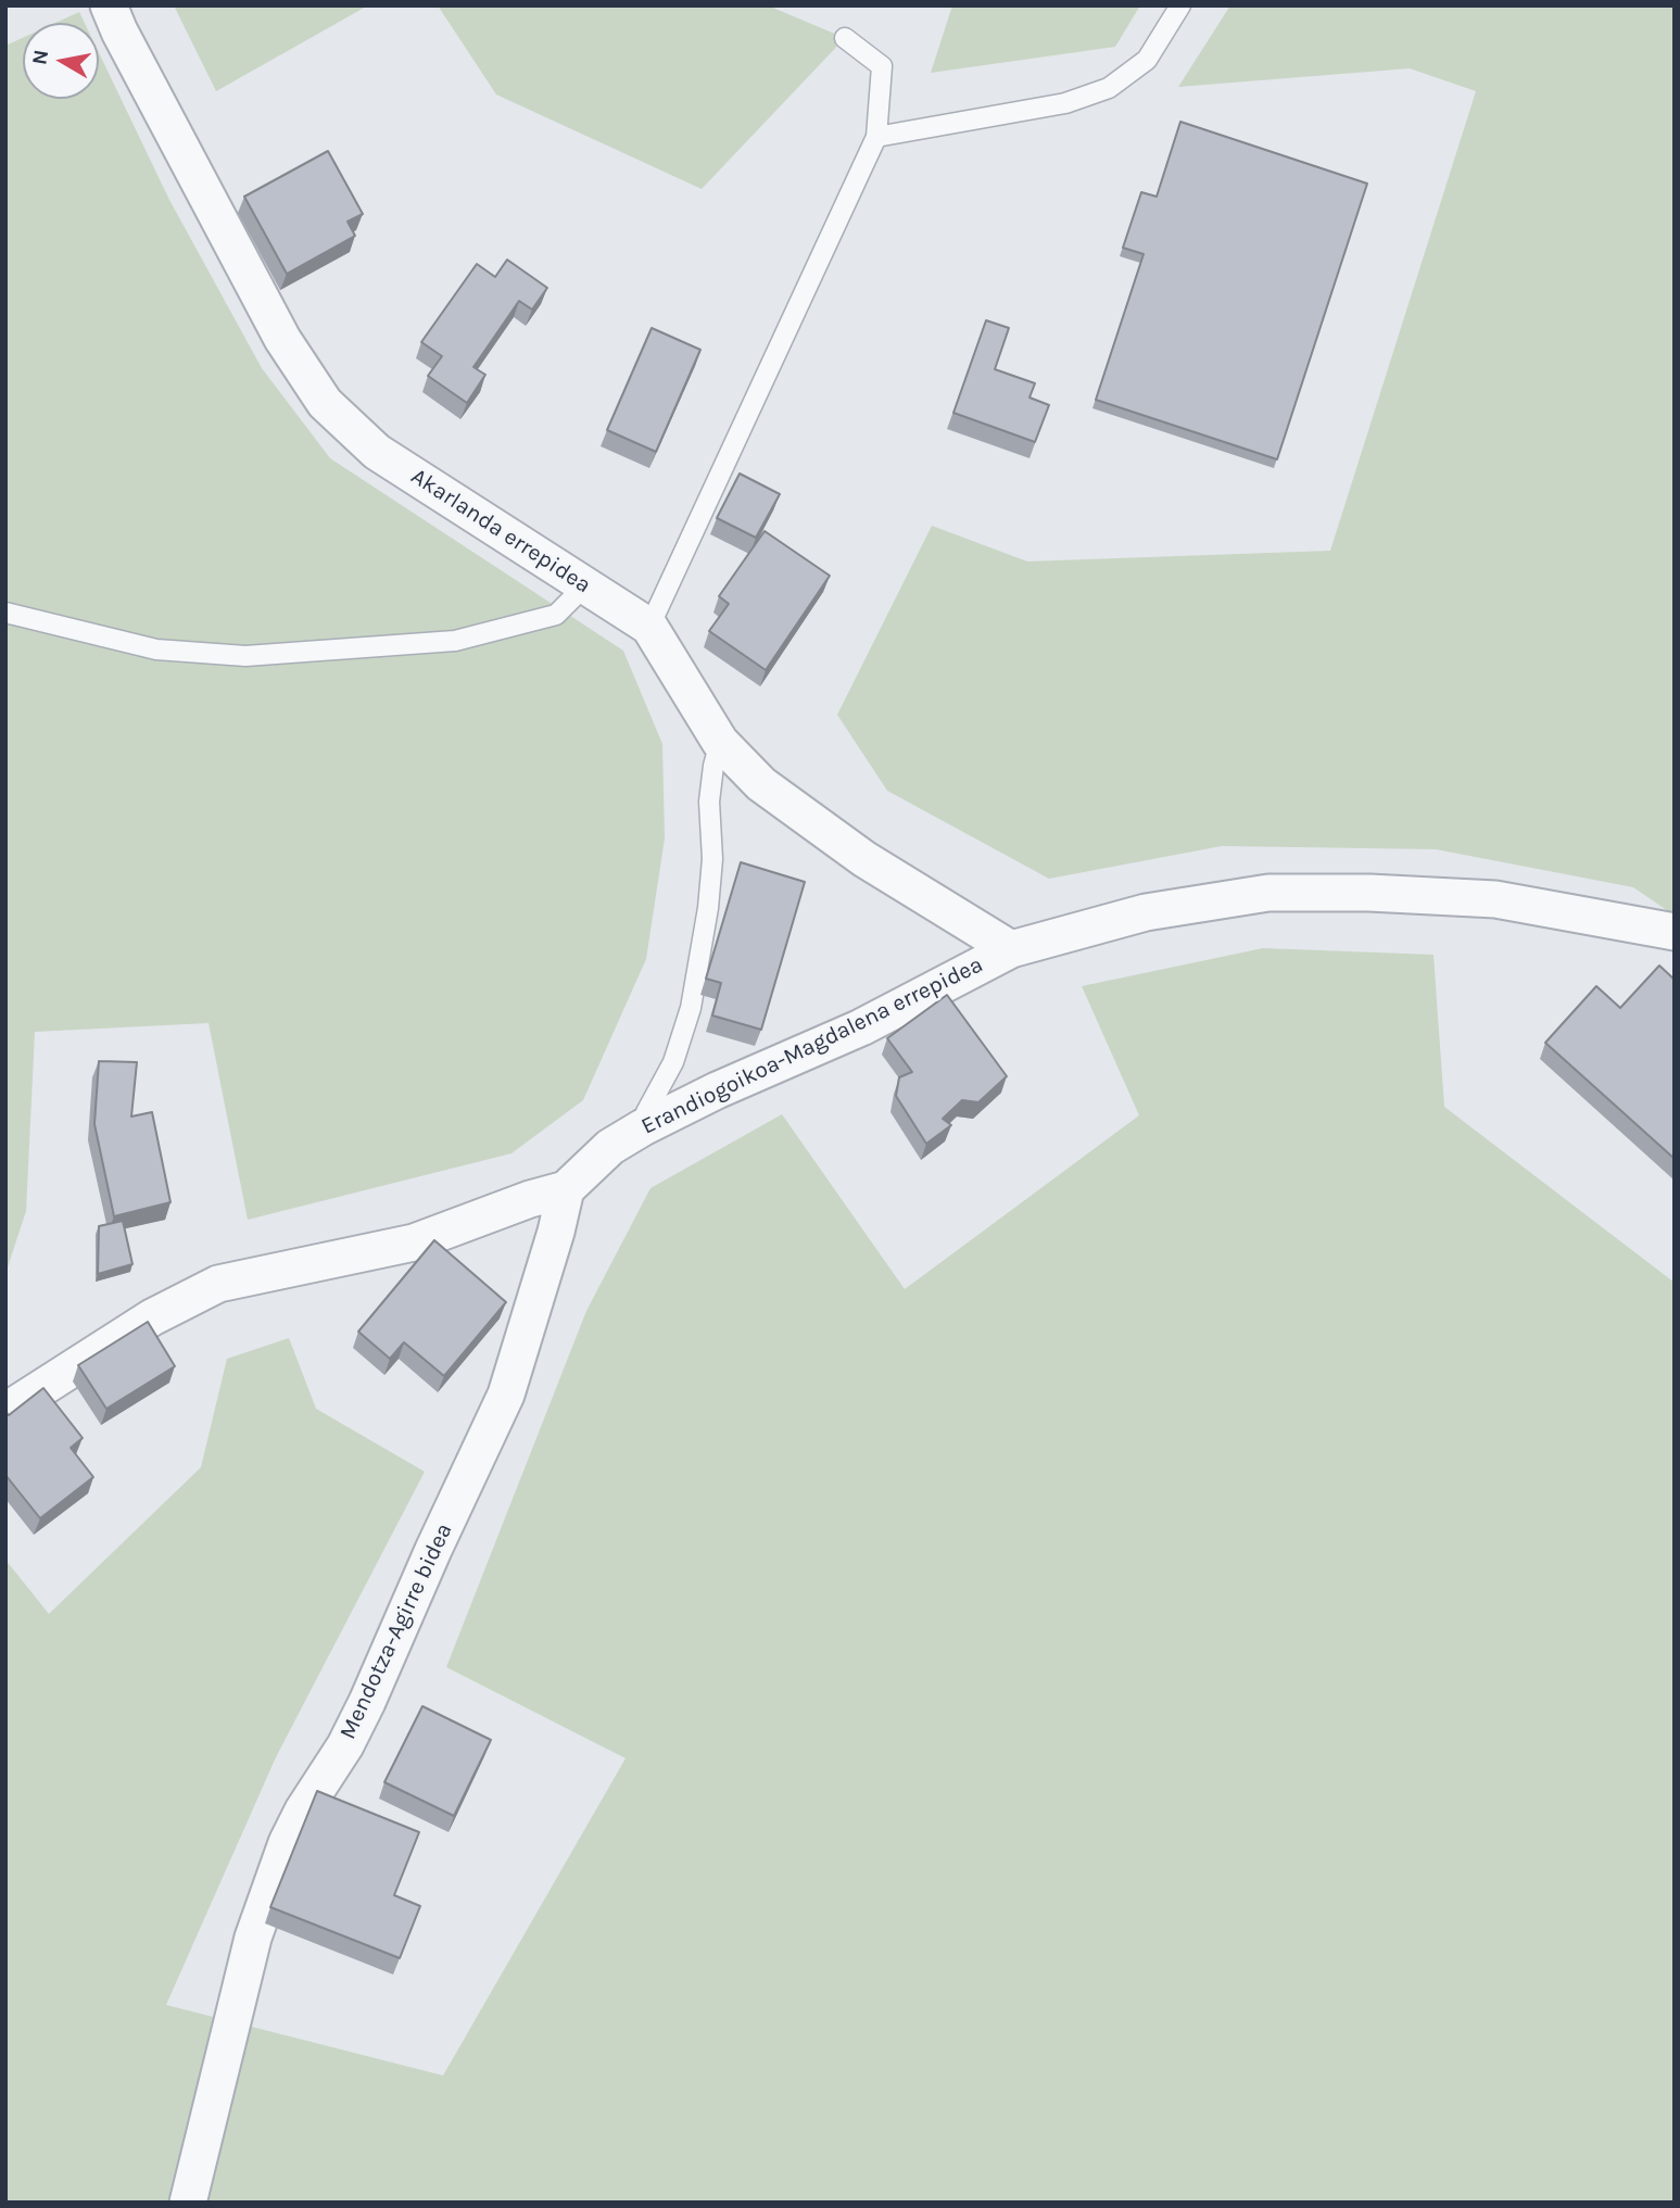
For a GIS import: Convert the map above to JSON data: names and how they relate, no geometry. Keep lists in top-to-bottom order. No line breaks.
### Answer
{"streets":{"street":["Akarlanda errepidea","Erandiogoikoa-Magdalena errepidea","Mendotza-Agirre bidea"]},"crossings":[["Akarlanda errepidea","Erandiogoikoa-Magdalena errepidea"],["Erandiogoikoa-Magdalena errepidea","Mendotza-Agirre bidea"]],"north":"left"}
